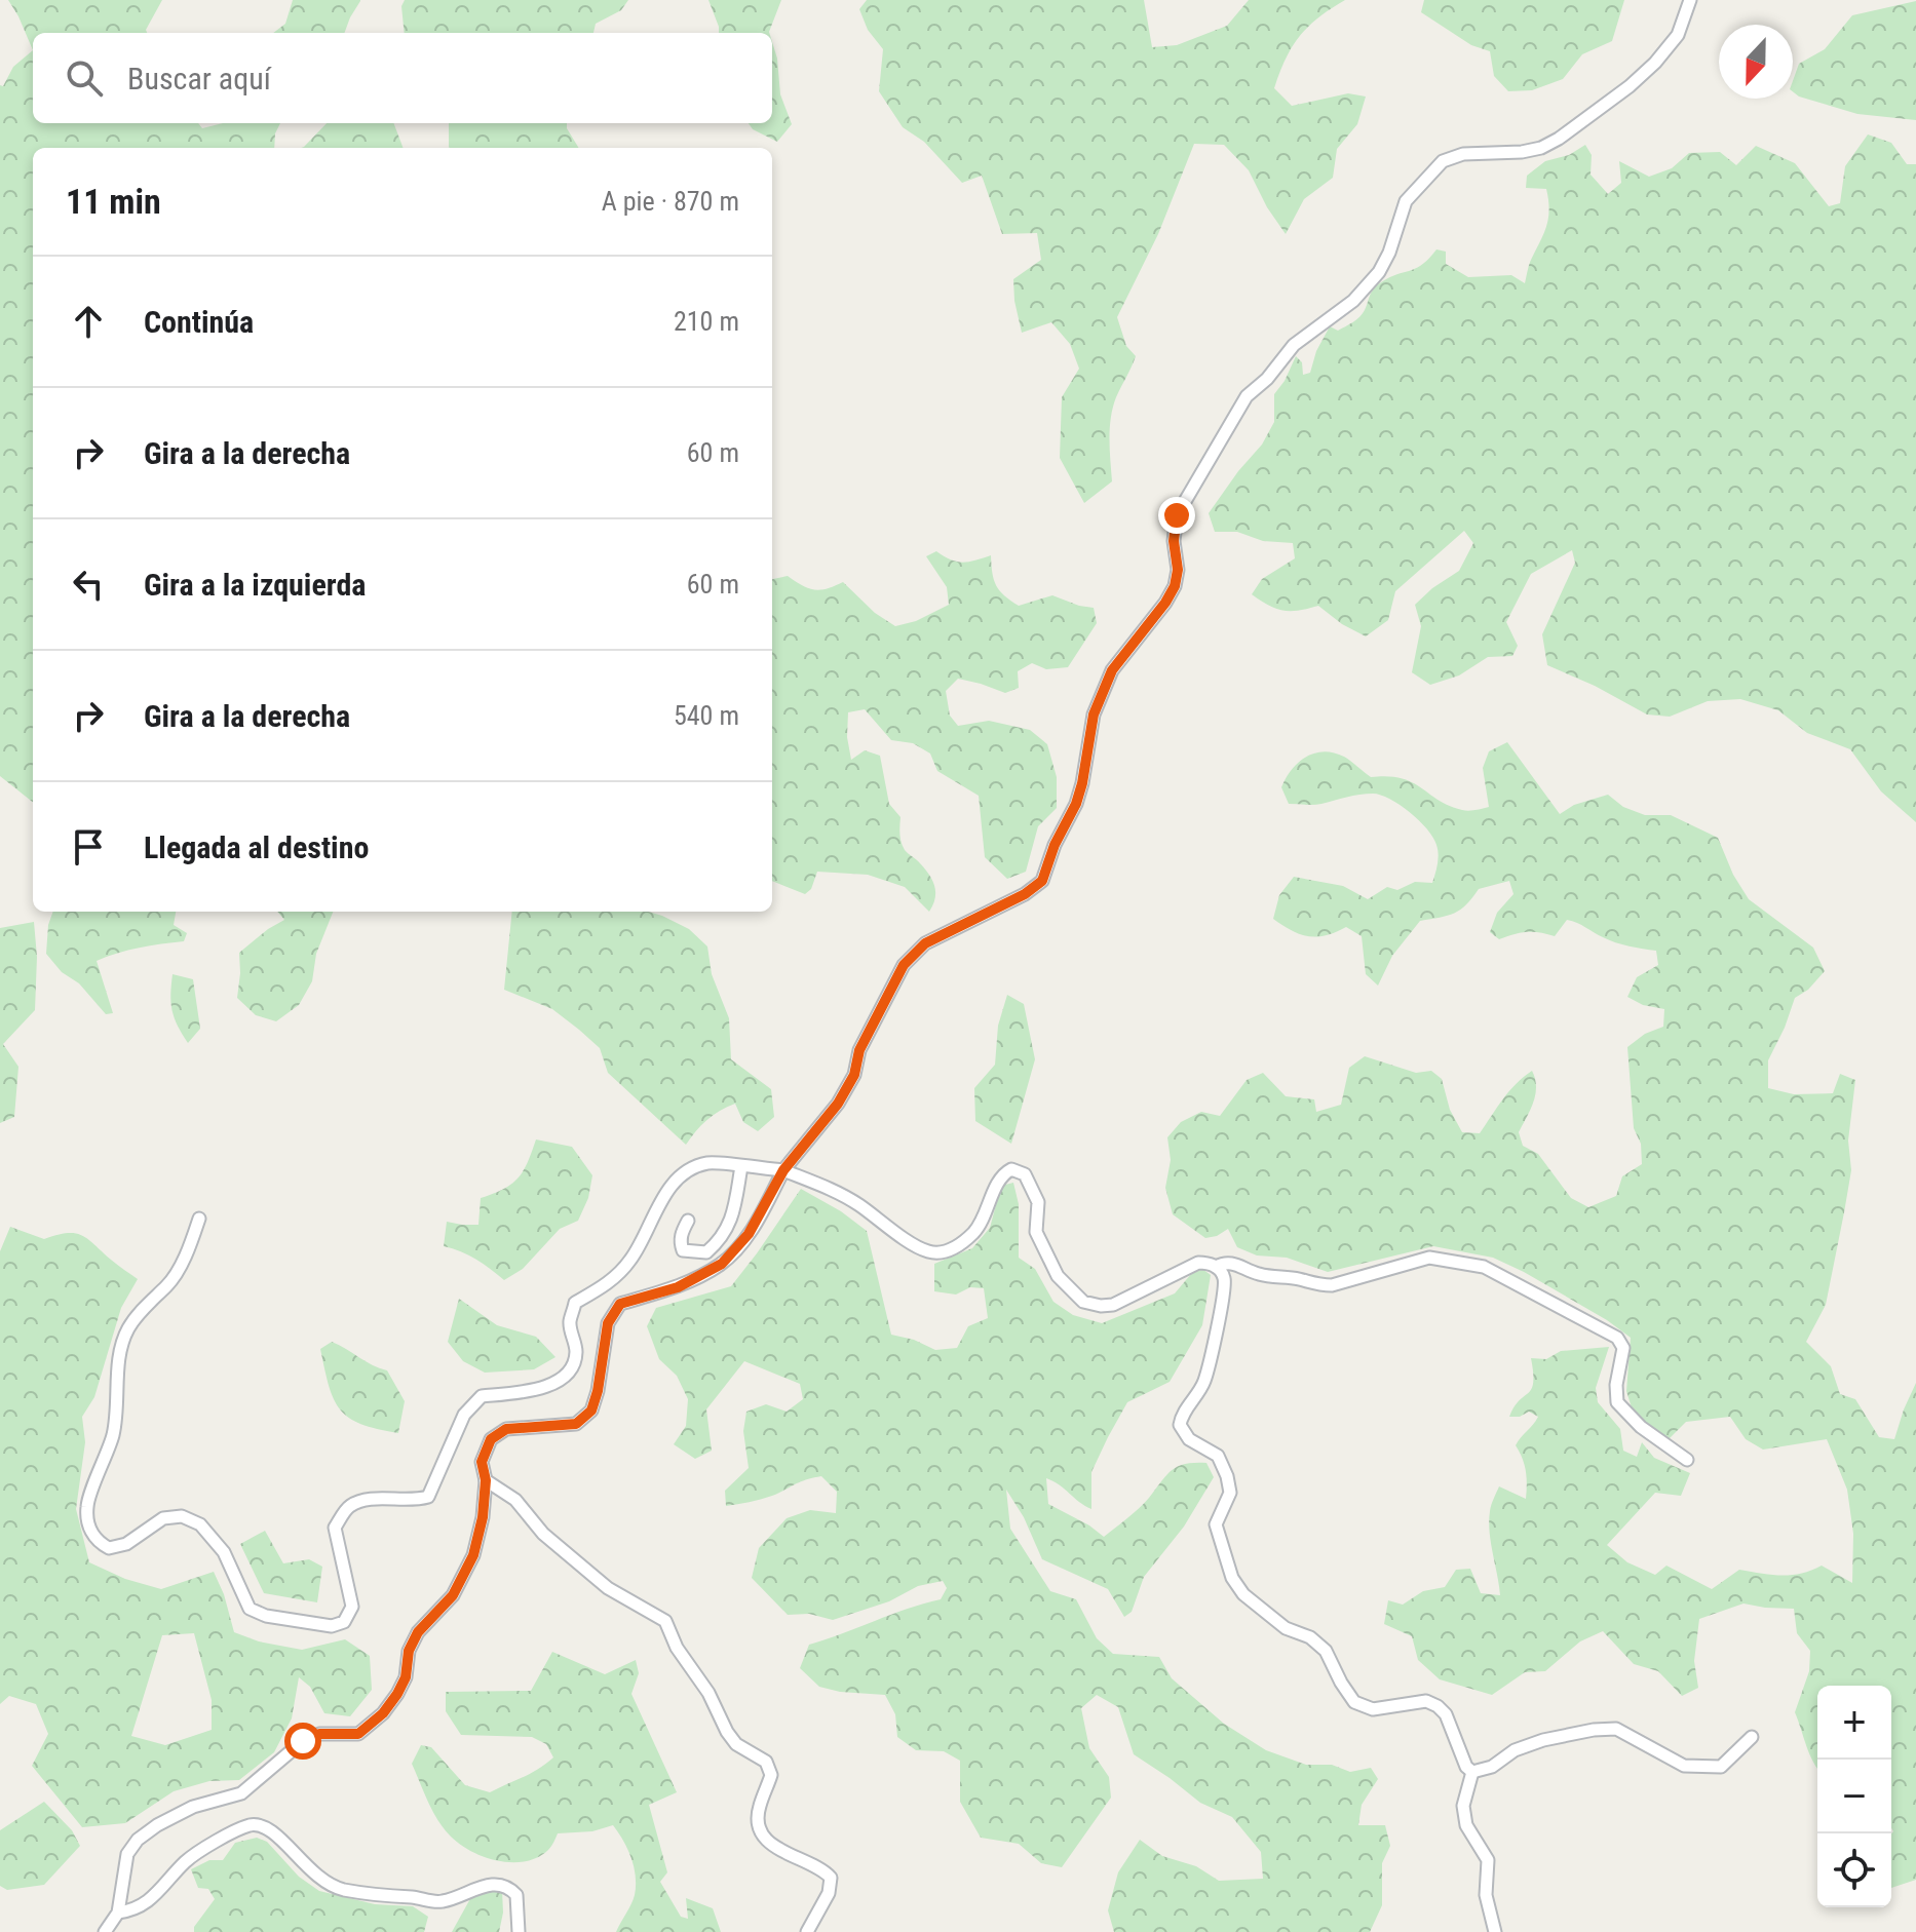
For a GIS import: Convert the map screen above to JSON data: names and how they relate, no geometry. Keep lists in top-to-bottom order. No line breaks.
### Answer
{"north":"bottom","page":{"search":"Buscar aquí","heading":["11 min","A pie · 870 m"],"list":[["Continúa","210 m"],["Gira a la derecha","60 m"],["Gira a la izquierda","60 m"],["Gira a la derecha","540 m"],"Llegada al destino"],"map_buttons":["+","−"]}}
